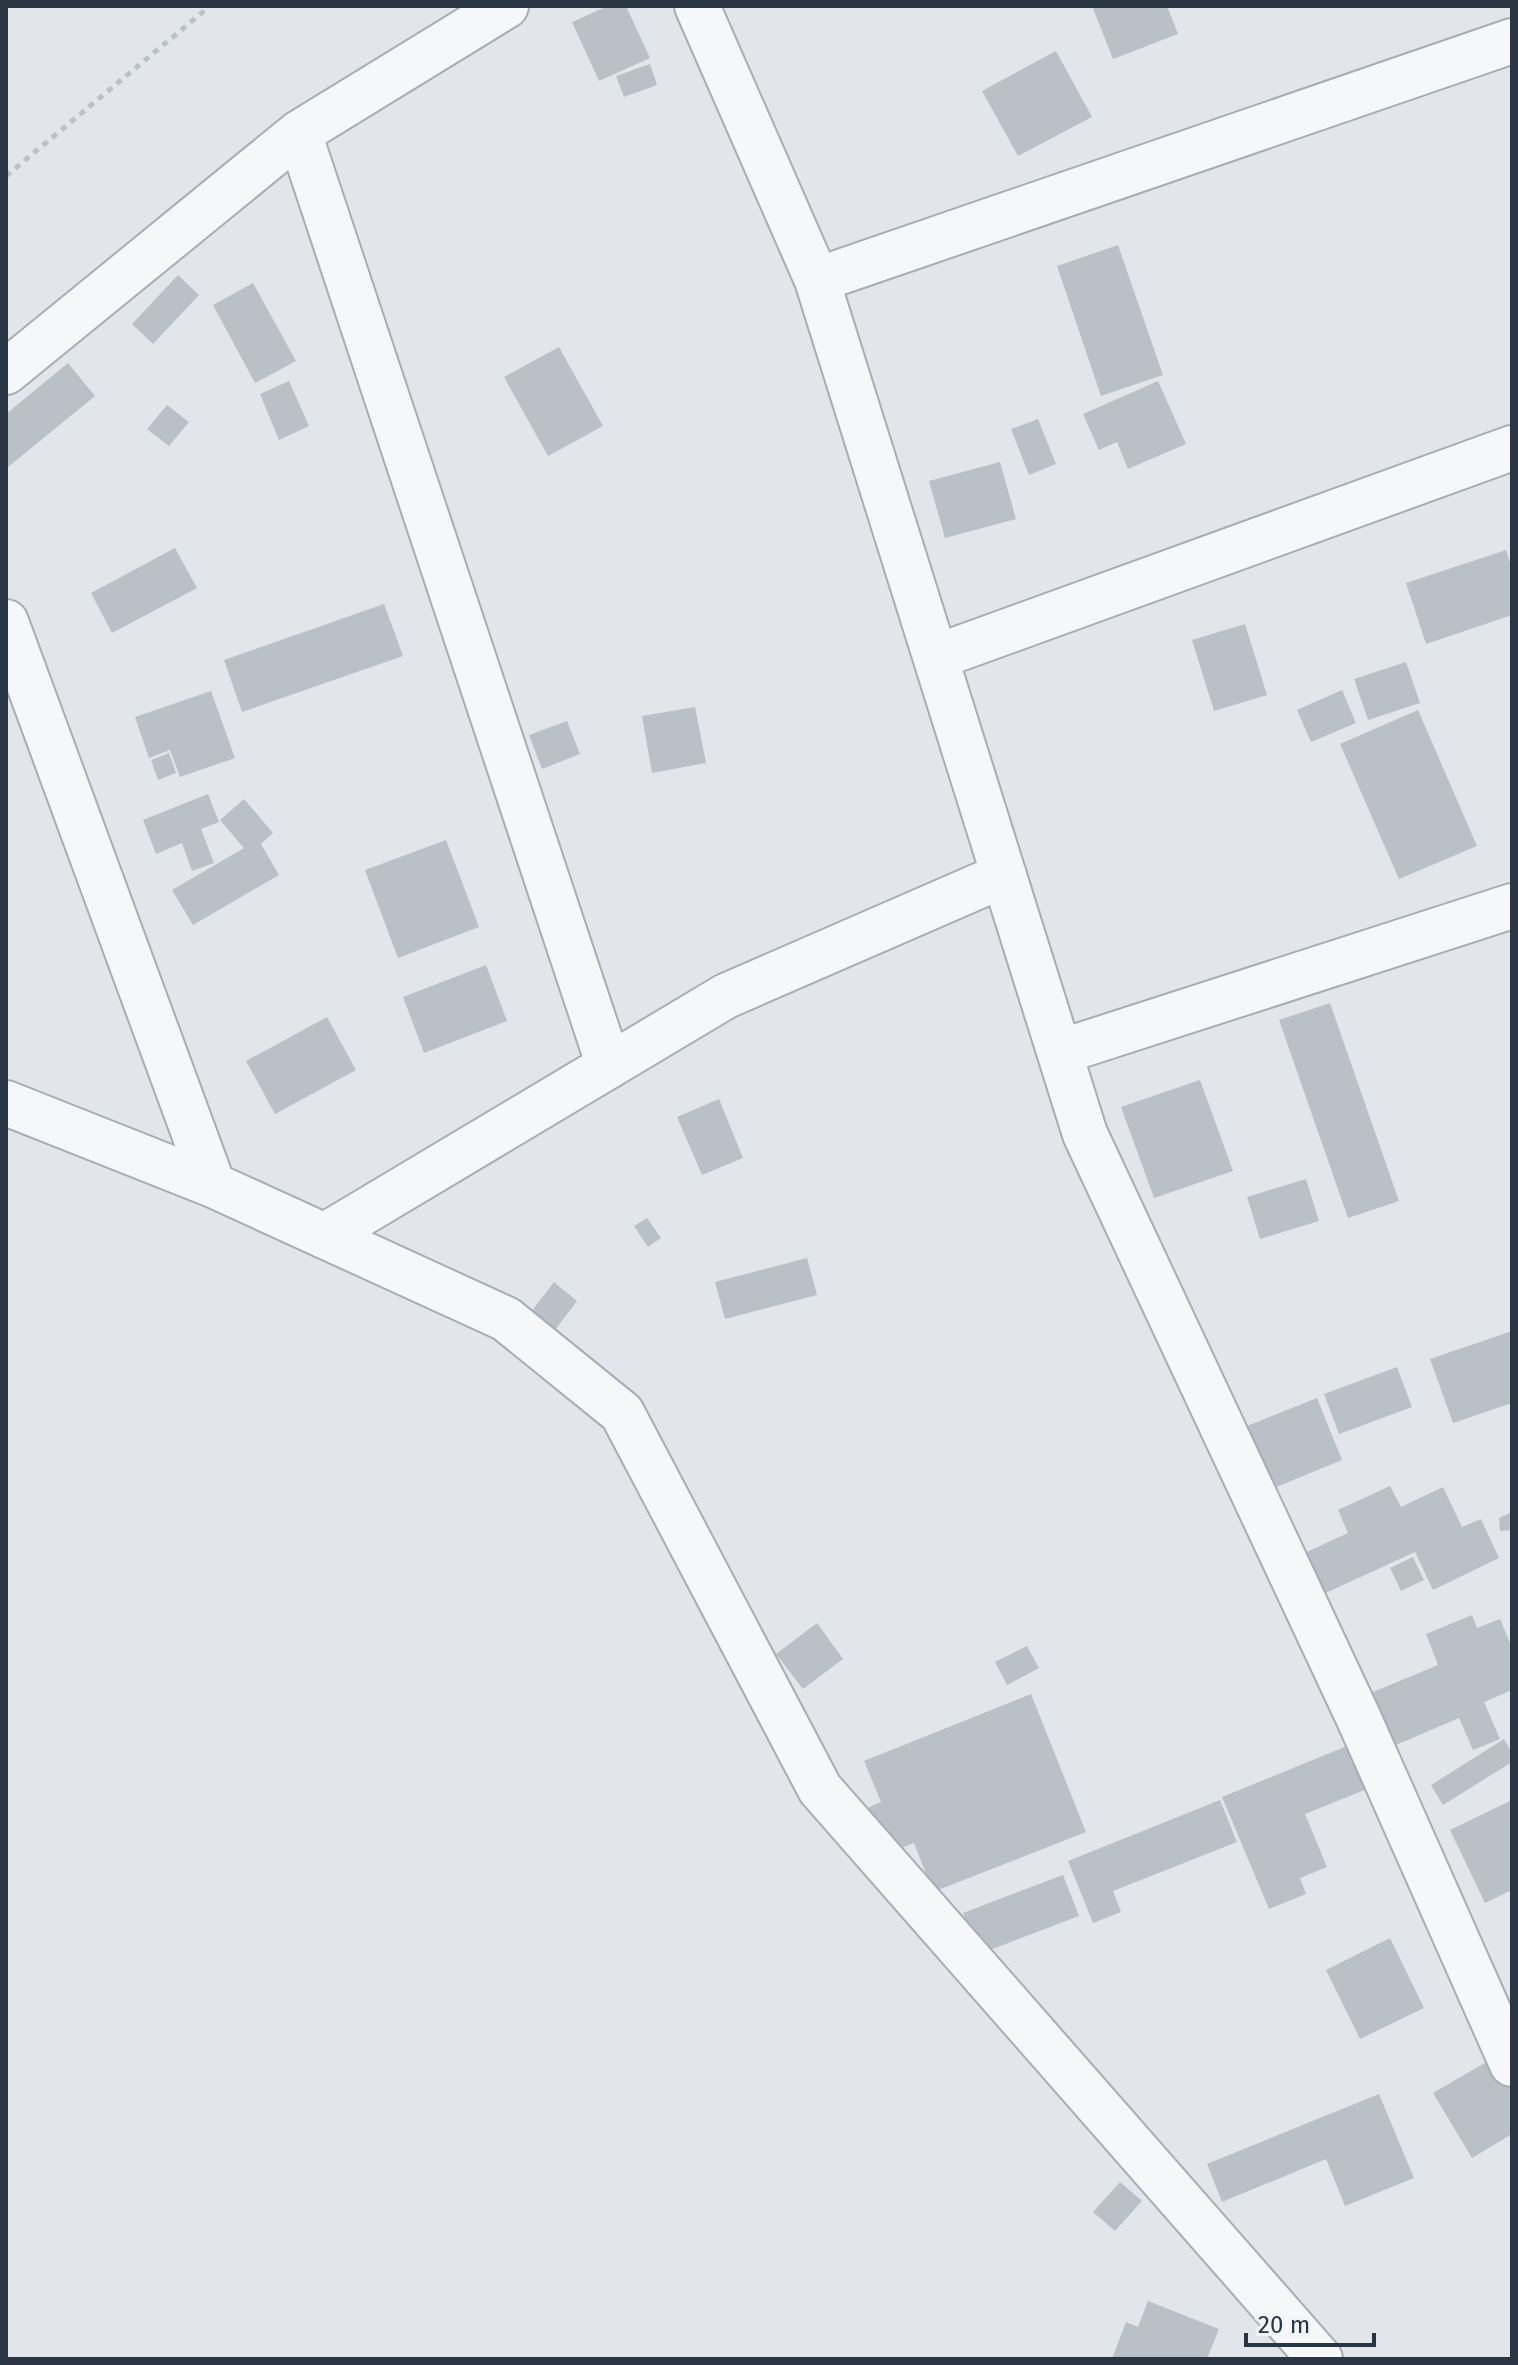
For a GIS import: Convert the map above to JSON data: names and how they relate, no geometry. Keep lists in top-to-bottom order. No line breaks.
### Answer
{"scale_bar":"20 m"}
